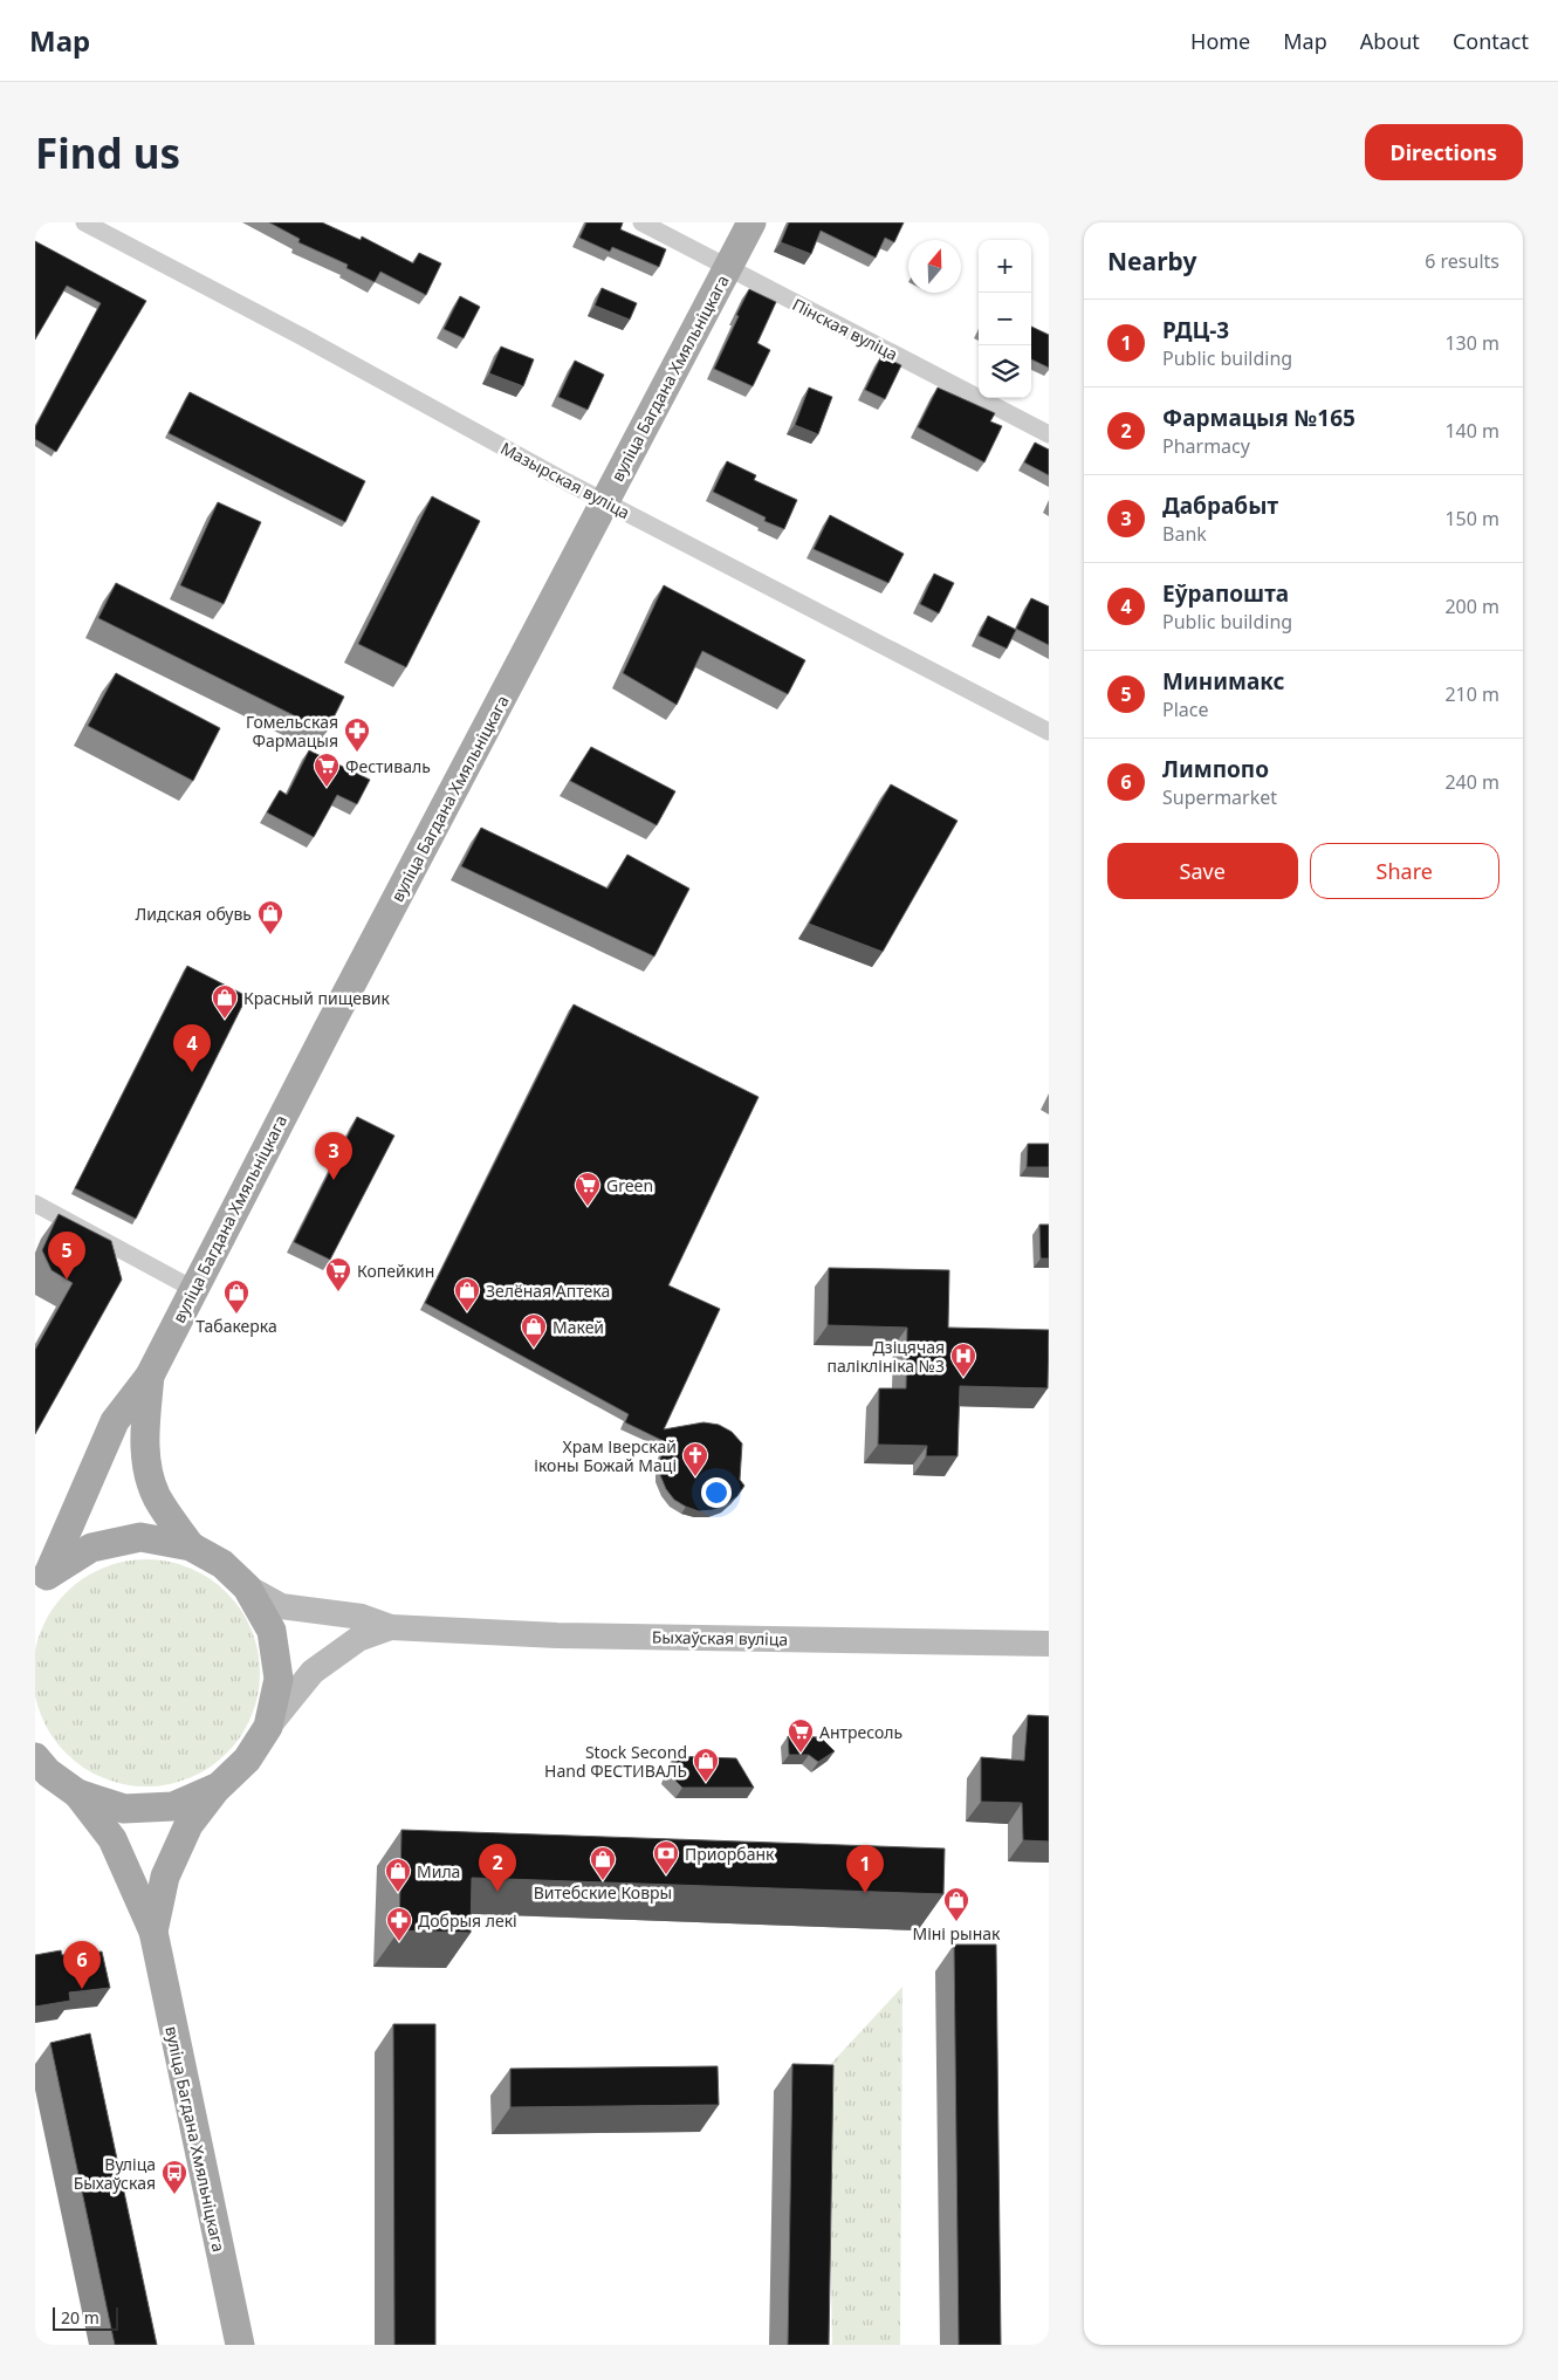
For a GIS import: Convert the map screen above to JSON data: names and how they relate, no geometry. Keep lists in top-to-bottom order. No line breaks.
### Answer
{"streets":{"main road":["вуліца Багдана Хмяльніцкага","Быхаўская вуліца"],"street":["Пінская вуліца","Мазырская вуліца"]},"crossings":[["Пінская вуліца","вуліца Багдана Хмяльніцкага"],["вуліца Багдана Хмяльніцкага","Мазырская вуліца"]],"places":{"pharmacy":["Гомельская Фармацыя","Добрыя лекі"],"supermarket":["Фестиваль","Green","Копейкин","Антресоль"],"shop":["Лидская обувь","Красный пищевик","Зелёная Аптека","Табакерка","Макей","Stock Second Hand ФЕСТИВАЛЬ","Витебские Ковры","Мила","Міні рынак"],"hospital":["Дзіцячая паліклініка №3"],"church":["Храм Іверскай іконы Божай Маці"],"bank":["Приорбанк"],"bus stop":["Вуліца Быхаўская"]},"scale_bar":"20 m","north":"top","page":{"header":"Map","nav":["Home","Map","About","Contact"],"buttons":["Directions",["Save","Share"]],"title":"Find us","heading":["Nearby","6 results"],"map_buttons":["+","−"],"list":[{"mark":"1","name":"РДЦ-3","note":"Public building","value":"130 m"},{"mark":"2","name":"Фармацыя №165","note":"Pharmacy","value":"140 m"},{"mark":"3","name":"Дабрабыт","note":"Bank","value":"150 m"},{"mark":"4","name":"Еўрапошта","note":"Public building","value":"200 m"},{"mark":"5","name":"Минимакс","note":"Place","value":"210 m"},{"mark":"6","name":"Лимпопо","note":"Supermarket","value":"240 m"}],"pins":["4","3","5","2","1","6"],"scale":"20 m"}}
